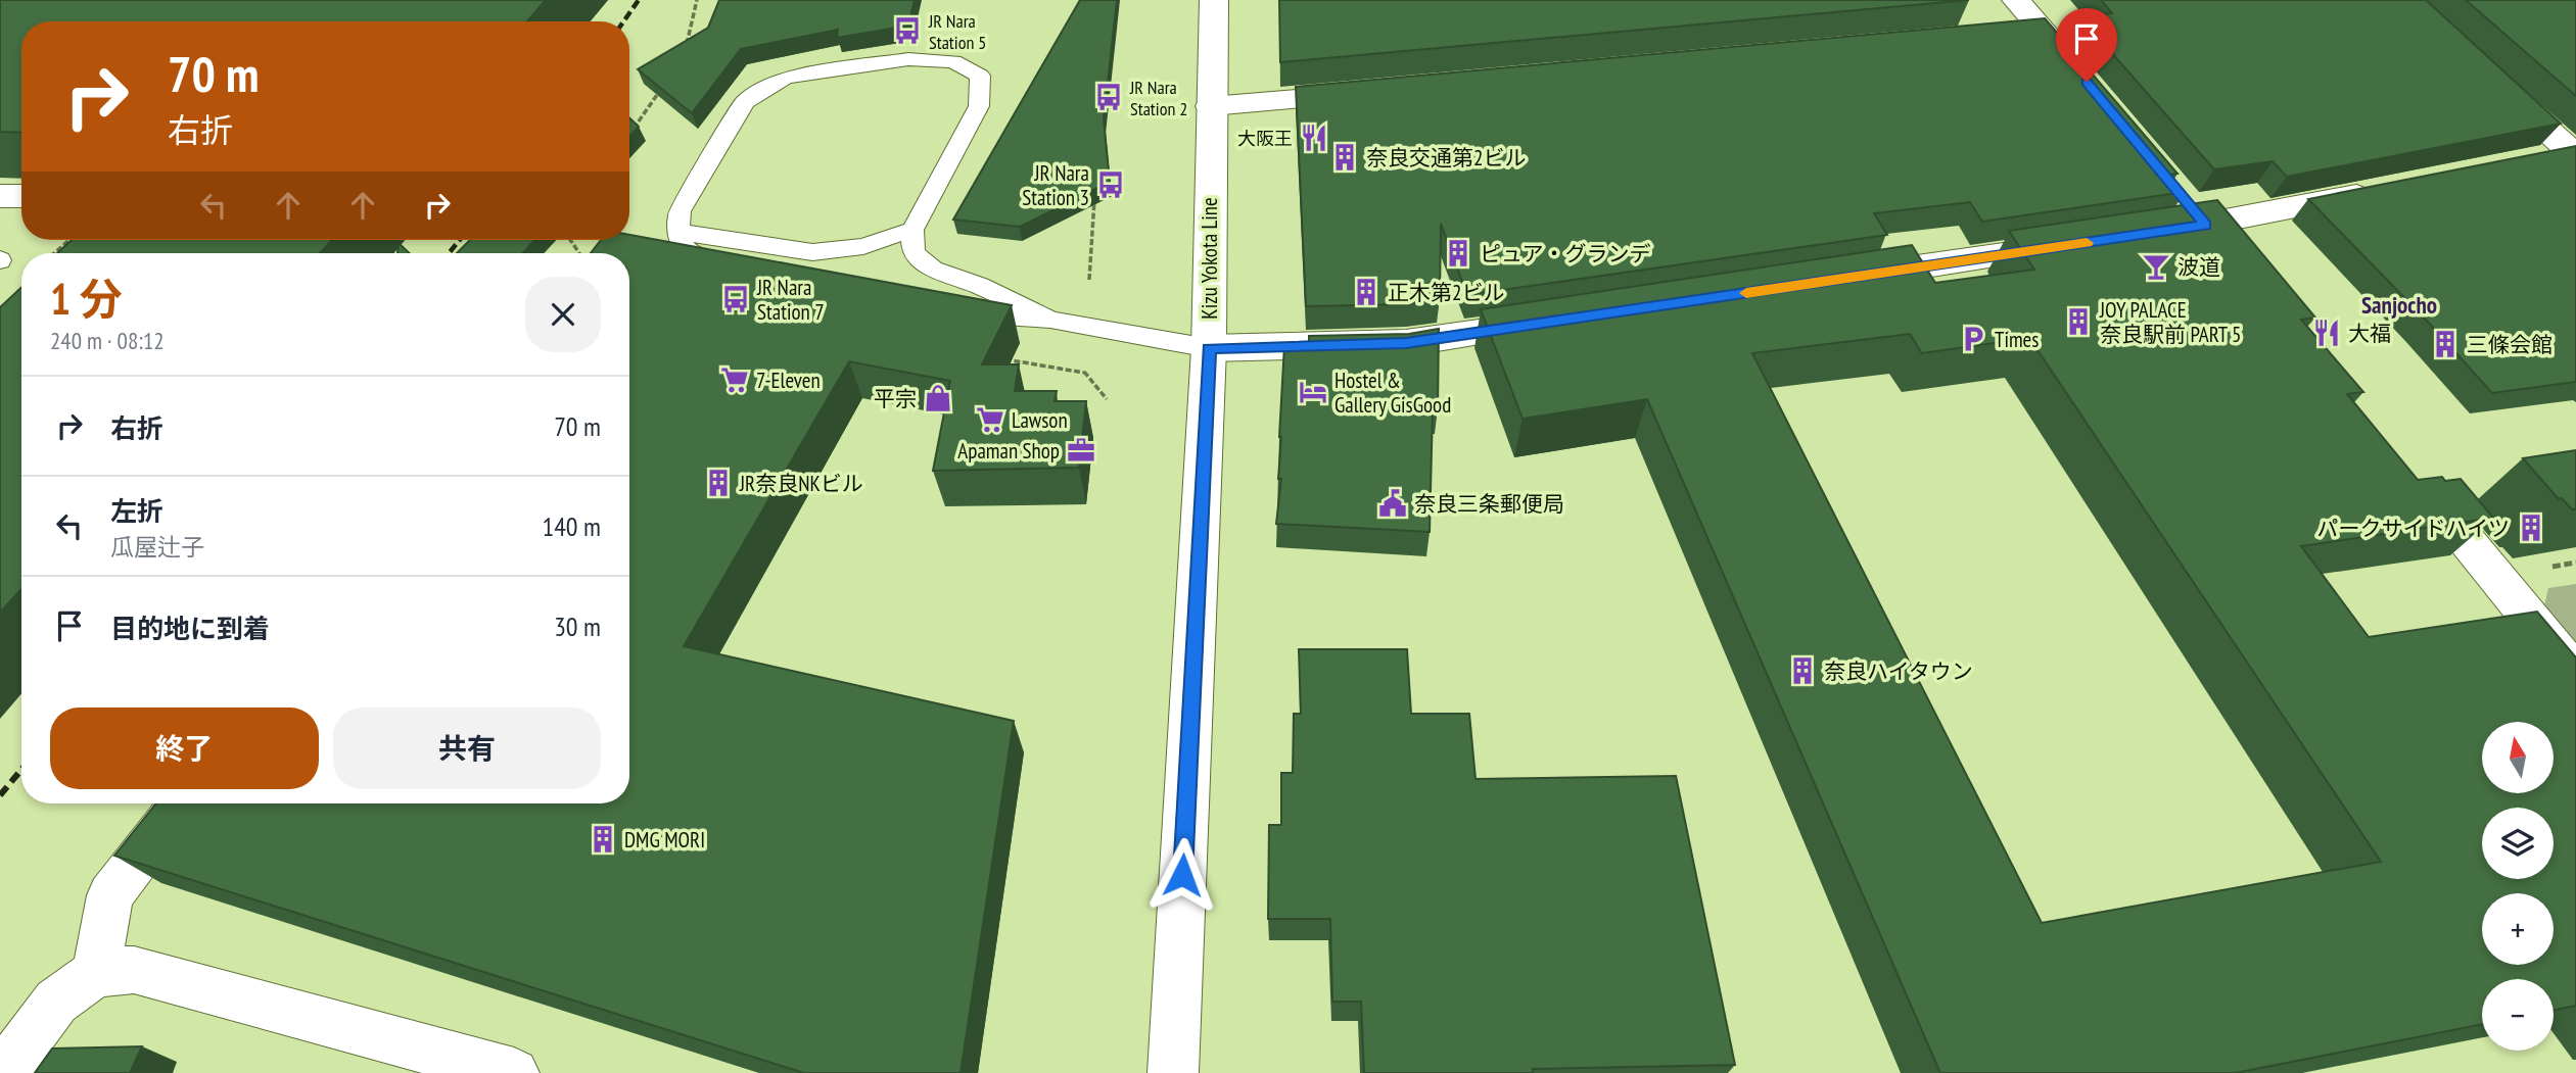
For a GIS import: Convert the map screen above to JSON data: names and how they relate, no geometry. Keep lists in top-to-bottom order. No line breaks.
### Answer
{"streets":{"street":["Kizu Yokota Line"]},"districts":["Sanjocho"],"places":{"bus stop":["JR Nara Station 5","JR Nara Station 2","JR Nara Station 3","JR Nara Station 7"],"restaurant":["大阪王","大福"],"building":["奈良交通第2ビル","ピュア・グランデ","正木第2ビル","JOY PALACE 奈良駅前 PART 5","三條会館","JR奈良NKビル","パークサイドハイツ","奈良ハイタウン","DMG MORI"],"bar":["波道"],"parking":["Times"],"supermarket":["7-Eleven","Lawson"],"hotel":["Hostel & Gallery GisGood"],"shop":["平宗"],"office":["Apaman Shop"],"public building":["奈良三条郵便局"]},"north":"top","page":{"turn":["70 m","右折"],"heading":["1 分","240 m · 08:12"],"list":[{"name":"右折","value":"70 m"},{"name":"左折","note":"瓜屋辻子","value":"140 m"},{"name":"目的地に到着","value":"30 m"}],"buttons":["終了","共有"],"map_buttons":["+","−"]}}
